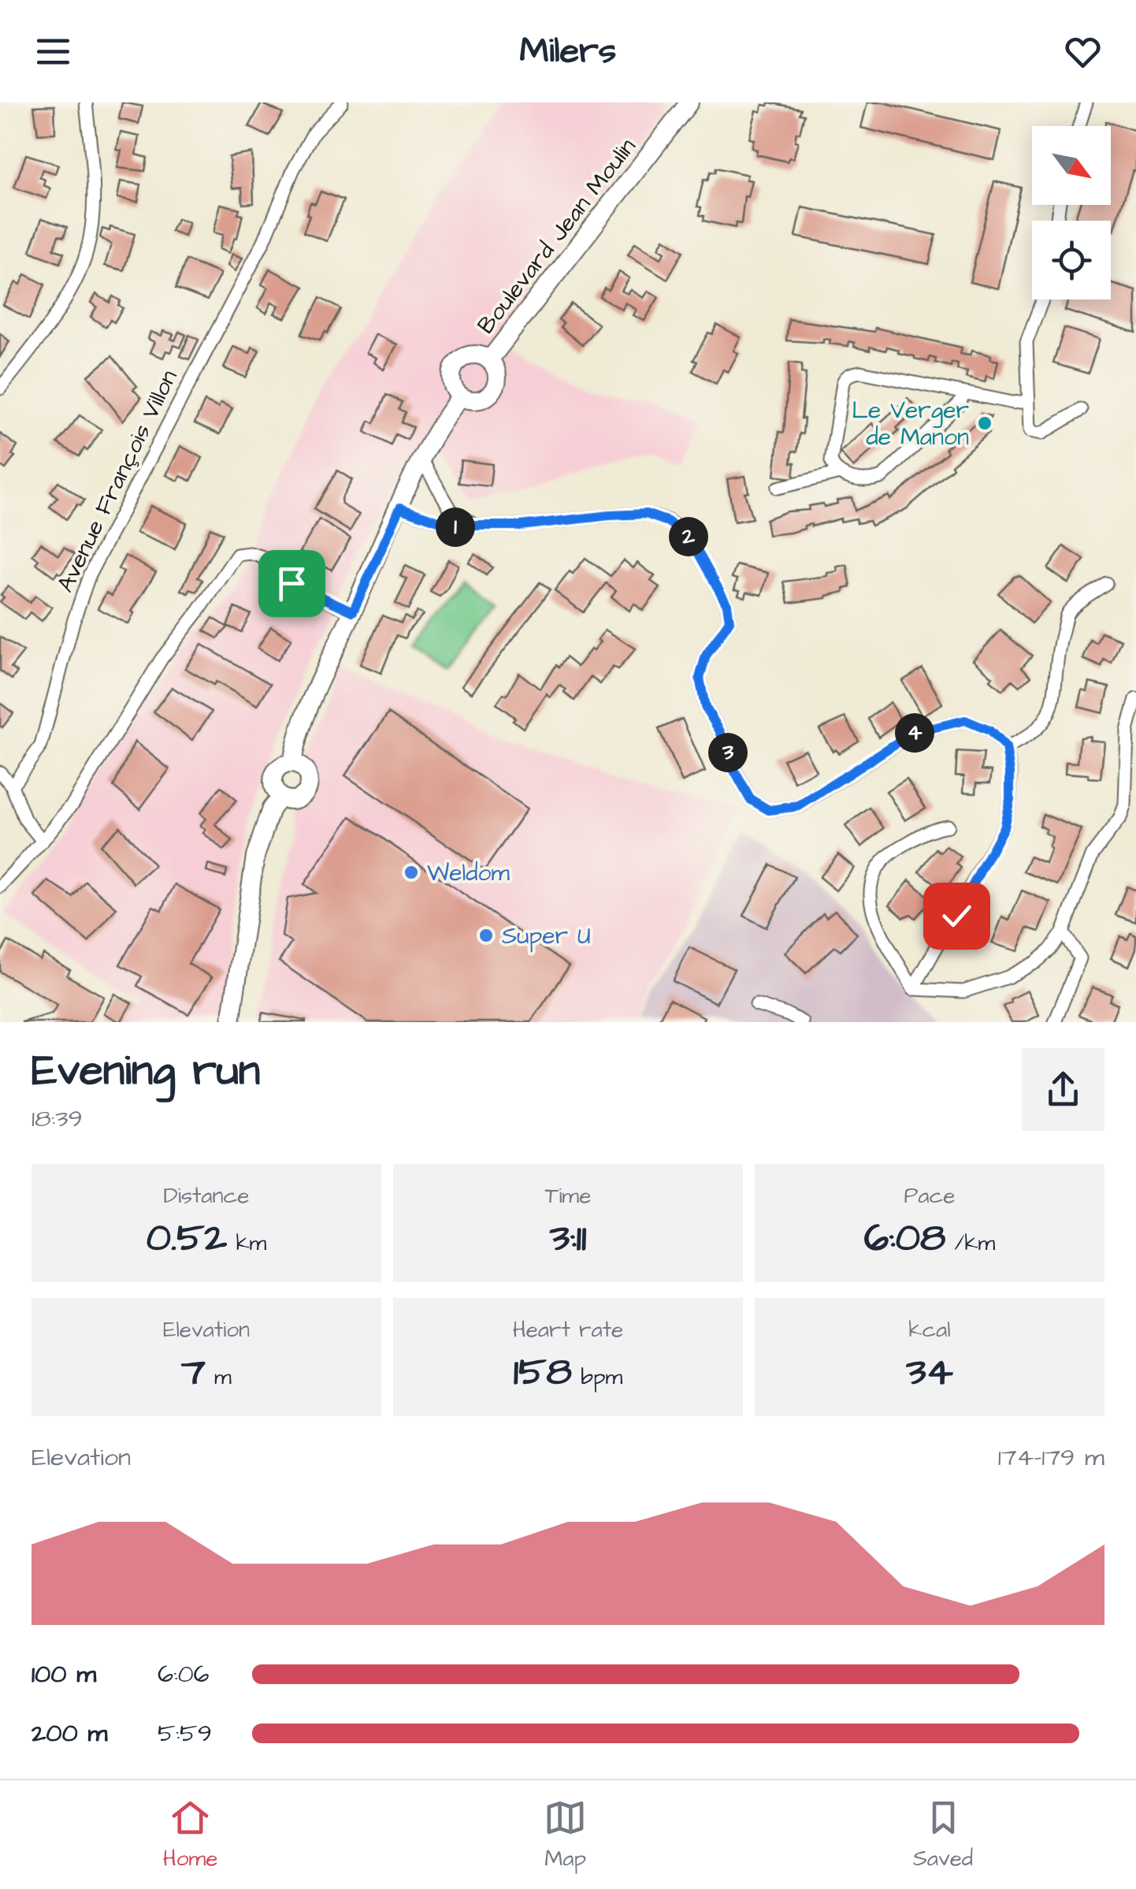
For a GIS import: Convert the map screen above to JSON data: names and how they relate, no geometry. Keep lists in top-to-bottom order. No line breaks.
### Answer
{"streets":{"street":["Boulevard Jean Moulin","Avenue François Villon"]},"places":["Le Verger de Manon","Weldom","Super U"],"north":"bottom right","page":{"header":"Milers","pins":["1","2","4","3"],"heading":["Evening run","18:39"],"stats":[["Distance","0.52 km"],["Time","3:11"],["Pace","6:08 /km"],["Elevation","7 m"],["Heart rate","158 bpm"],["kcal","34"]],"chart":["Elevation","174–179 m"],"list":[{"name":"100 m","note":"6:06"},{"name":"200 m","note":"5:59"}],"tabs":["Home","Map","Saved"]}}
